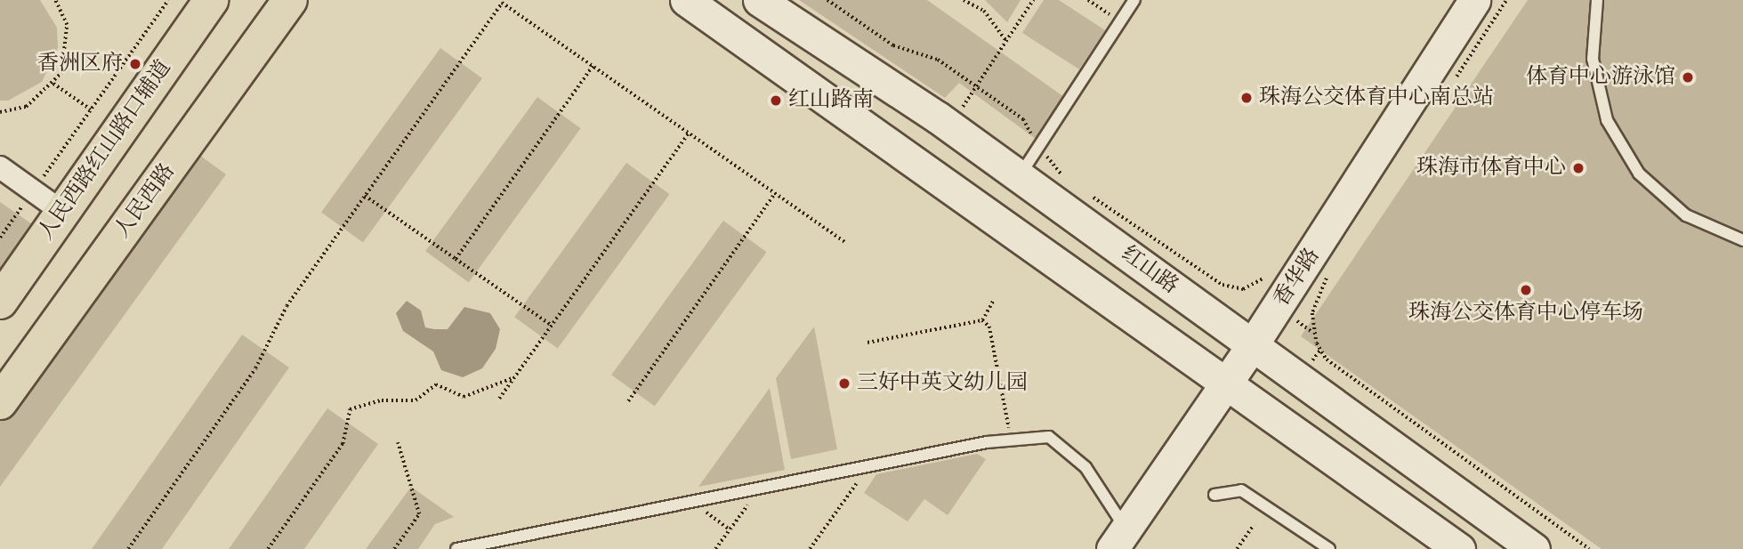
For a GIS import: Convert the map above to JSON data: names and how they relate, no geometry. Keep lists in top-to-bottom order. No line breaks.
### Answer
{"streets":{"main road":["人民西路红山路口辅道","人民西路","红山路","香华路"]},"crossings":[["红山路","香华路"]],"places":["香洲区府","体育中心游泳馆","珠海公交体育中心南总站","红山路南","珠海市体育中心","珠海公交体育中心停车场","三好中英文幼儿园"]}
